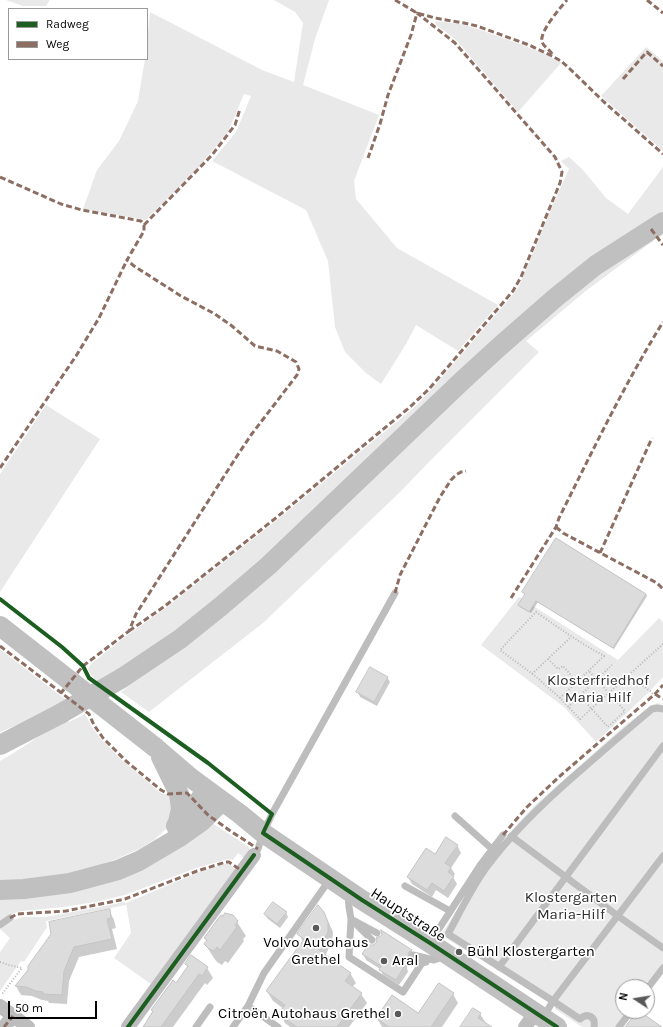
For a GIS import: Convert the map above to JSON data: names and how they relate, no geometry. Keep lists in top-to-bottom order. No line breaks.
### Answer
{"streets":{"main road":["Hauptstraße"]},"parks":["Klosterfriedhof Maria Hilf","Klostergarten Maria-Hilf"],"places":["Volvo Autohaus Grethel","Bühl Klostergarten","Aral","Citroën Autohaus Grethel"],"legend":["Radweg","Weg"],"scale_bar":"50 m","north":"left"}
